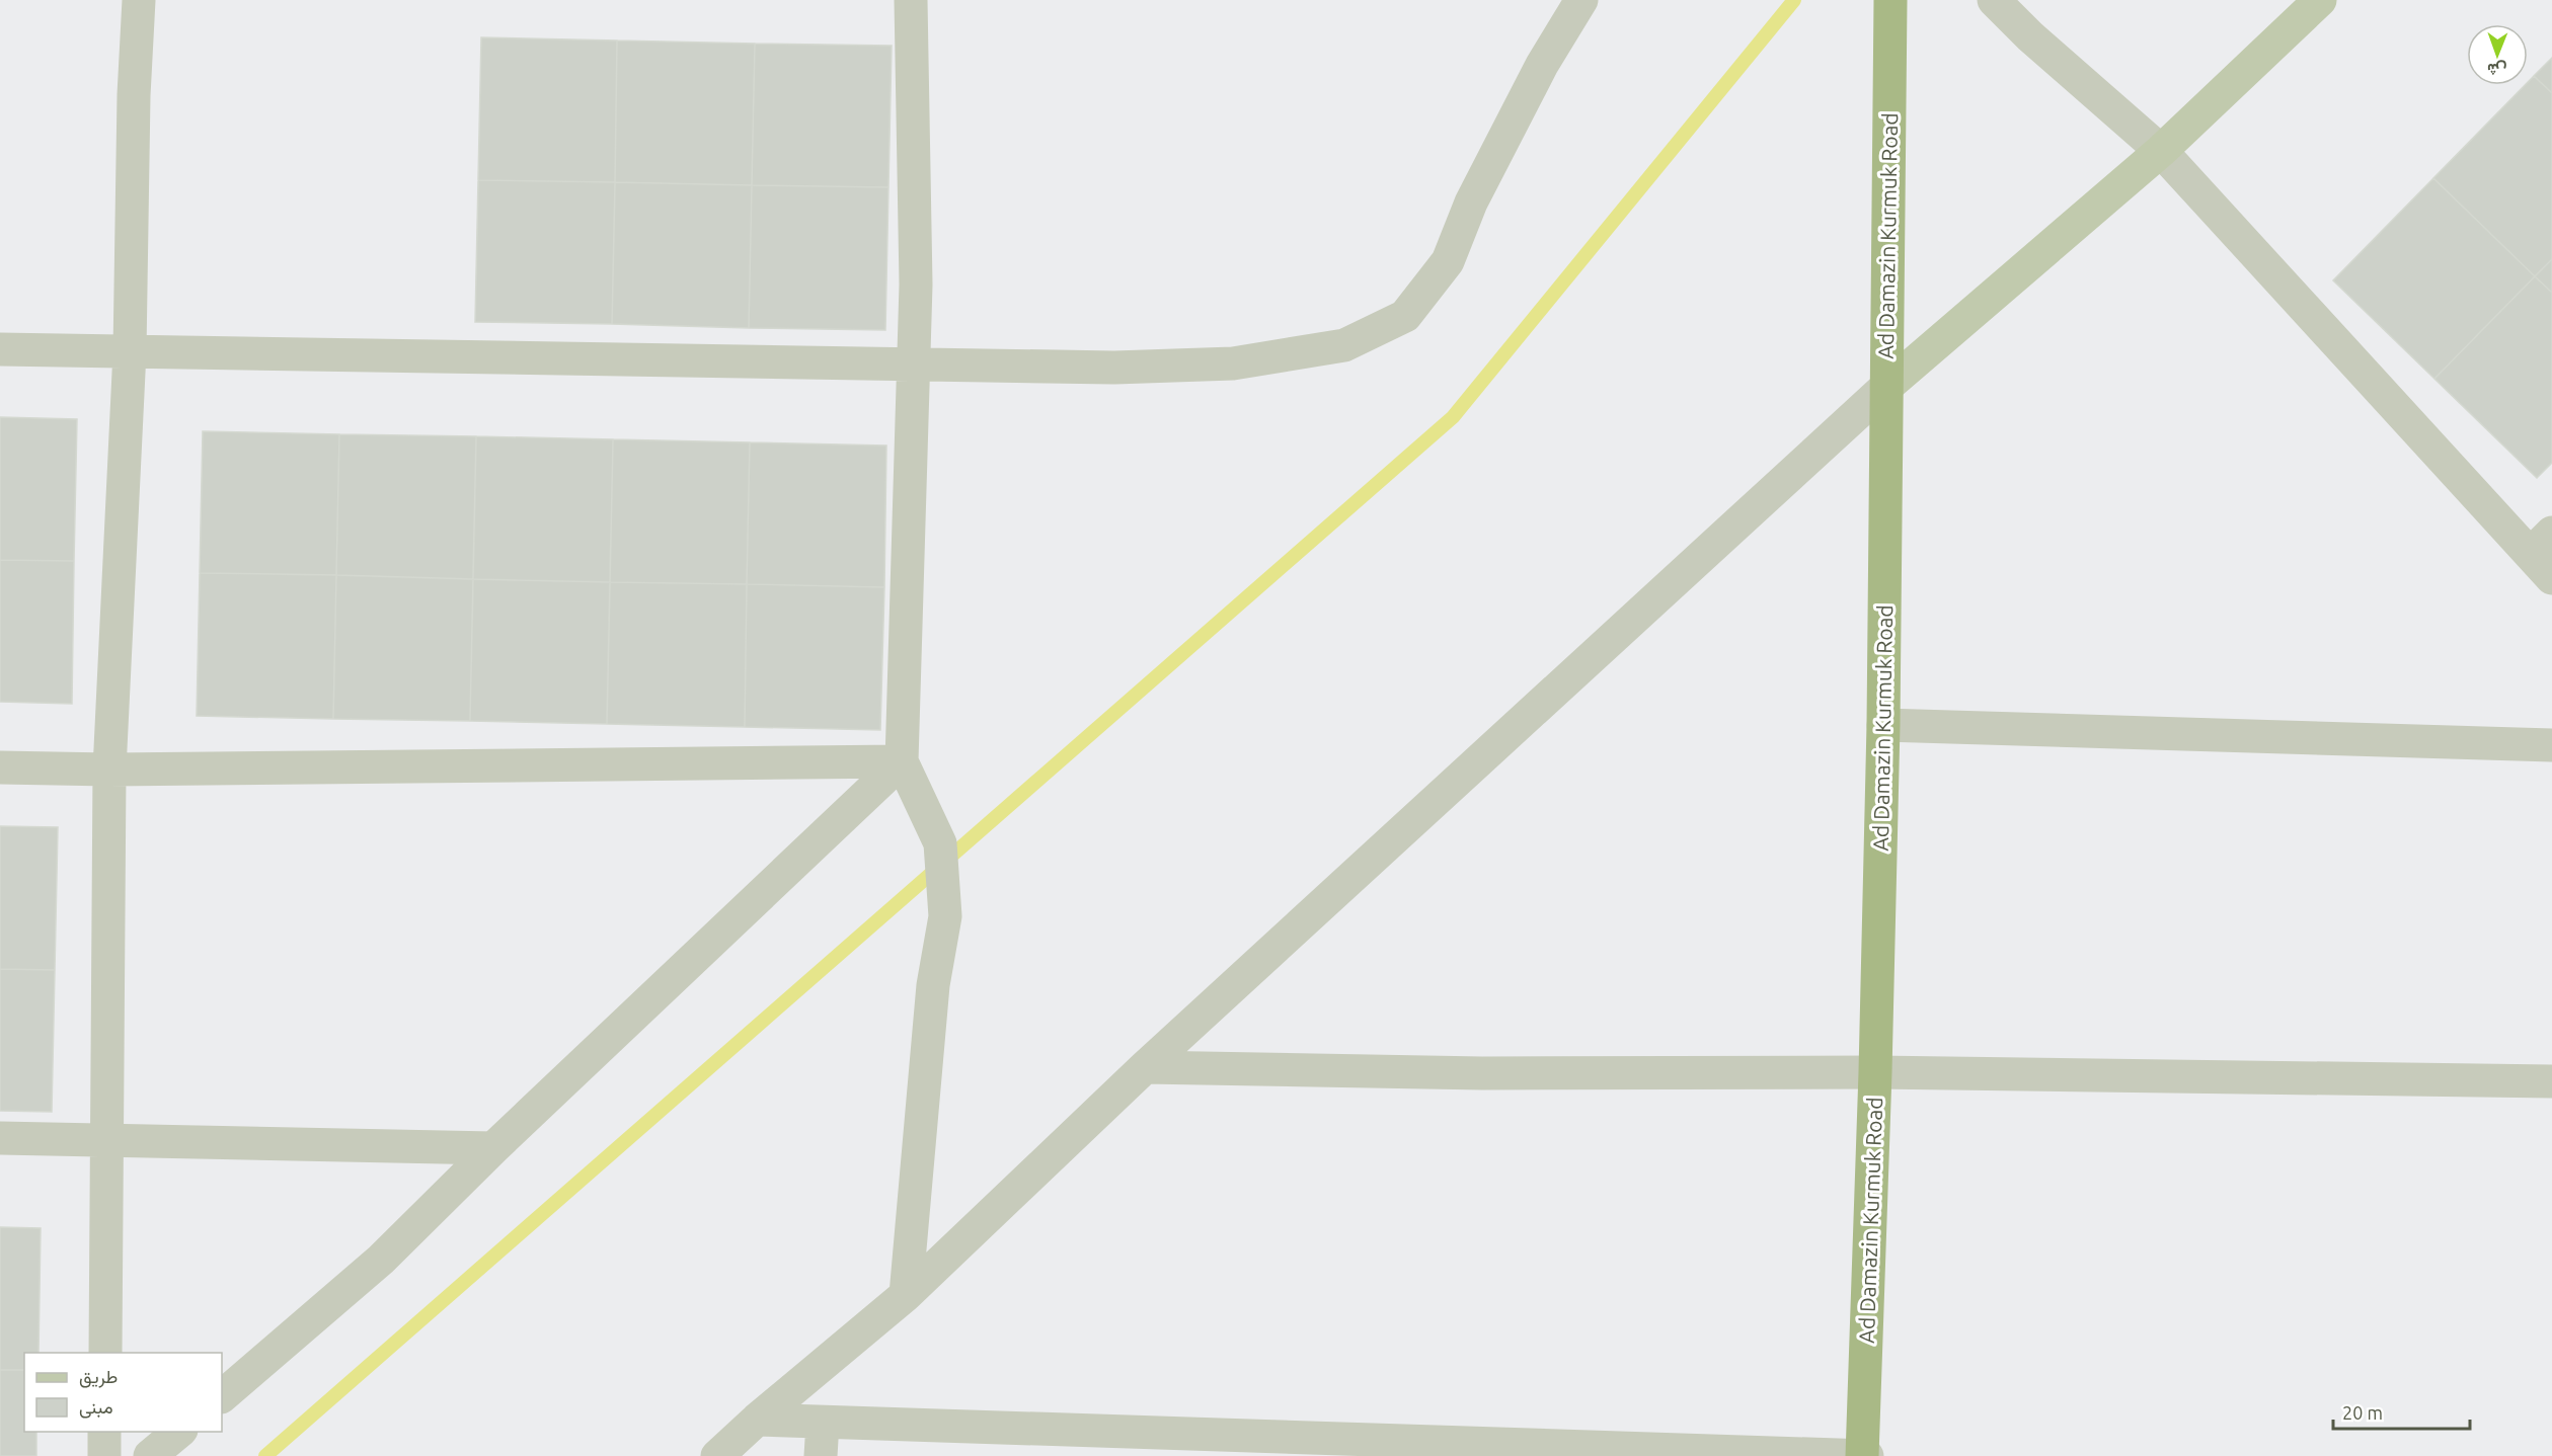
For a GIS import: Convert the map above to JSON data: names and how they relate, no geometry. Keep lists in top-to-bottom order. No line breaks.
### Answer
{"streets":{"highway":["Ad Damazin Kurmuk Road"]},"legend":["طريق","مبنى"],"scale_bar":"20 m","north":"bottom"}
